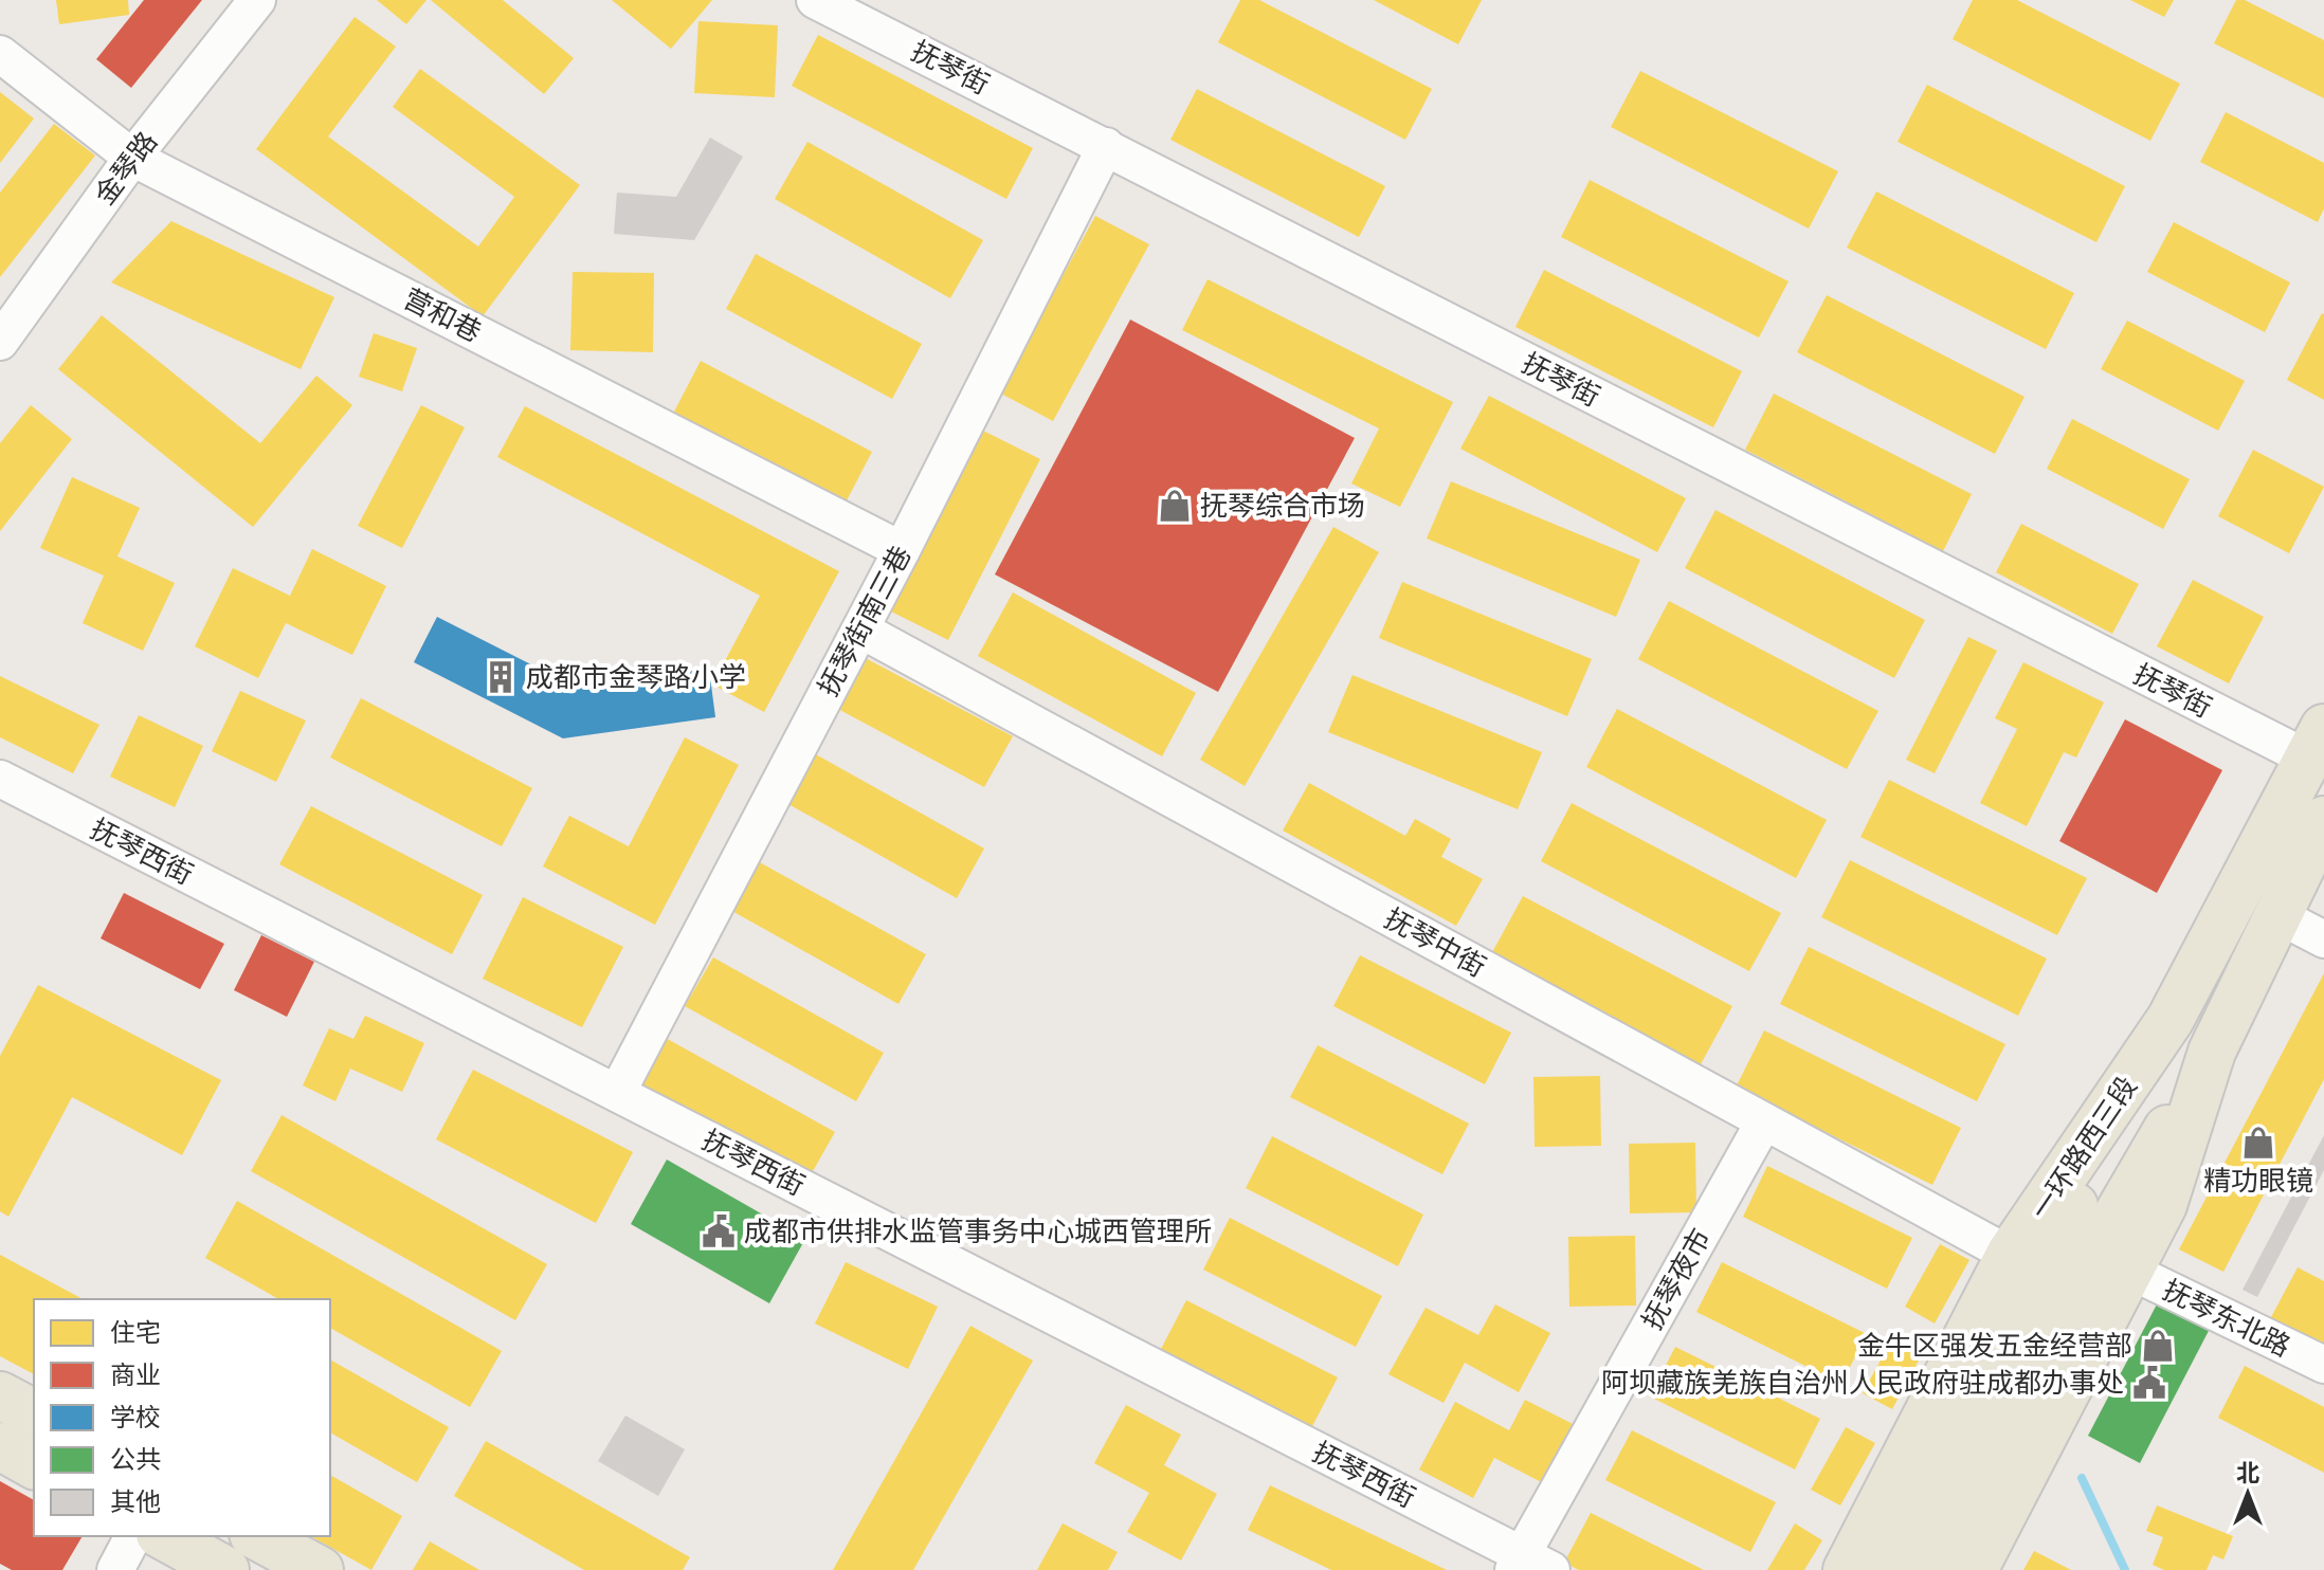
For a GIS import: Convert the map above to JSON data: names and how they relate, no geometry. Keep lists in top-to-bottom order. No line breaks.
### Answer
{"streets":{"main road":["一环路西三段"],"street":["抚琴街","金琴路","营和巷","抚琴街南三巷","抚琴西街","抚琴中街","抚琴夜市","抚琴东北路"]},"crossings":[["抚琴街","抚琴街南三巷"],["抚琴街","一环路西三段"],["金琴路","营和巷"],["营和巷","抚琴街南三巷"],["抚琴街南三巷","抚琴西街"],["抚琴街南三巷","抚琴中街"],["抚琴西街","抚琴夜市"],["抚琴中街","一环路西三段"],["抚琴中街","抚琴夜市"],["抚琴中街","抚琴东北路"],["一环路西三段","抚琴东北路"]],"places":{"shop":["抚琴综合市场","精功眼镜","金牛区强发五金经营部"],"building":["成都市金琴路小学"],"public building":["成都市供排水监管事务中心城西管理所","阿坝藏族羌族自治州人民政府驻成都办事处"]},"legend":["住宅","商业","学校","公共","其他"],"north":"top"}
